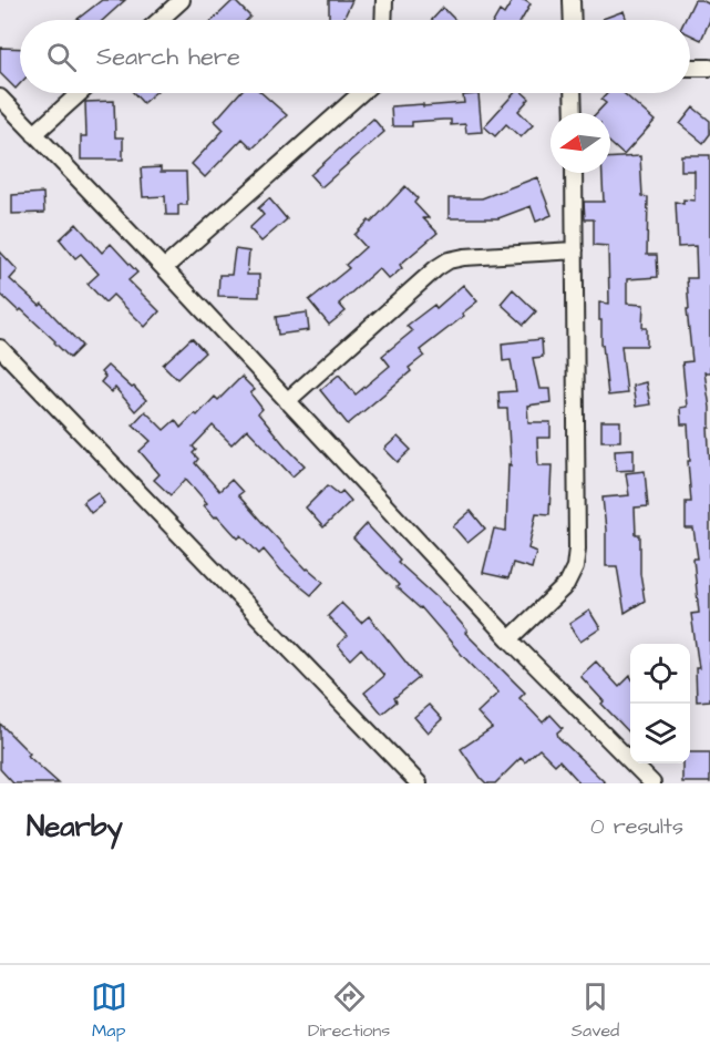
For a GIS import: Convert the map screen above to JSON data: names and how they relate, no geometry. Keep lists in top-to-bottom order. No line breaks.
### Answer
{"north":"left","page":{"search":"Search here","heading":["Nearby","0 results"],"nav":["Map","Directions","Saved"]}}
